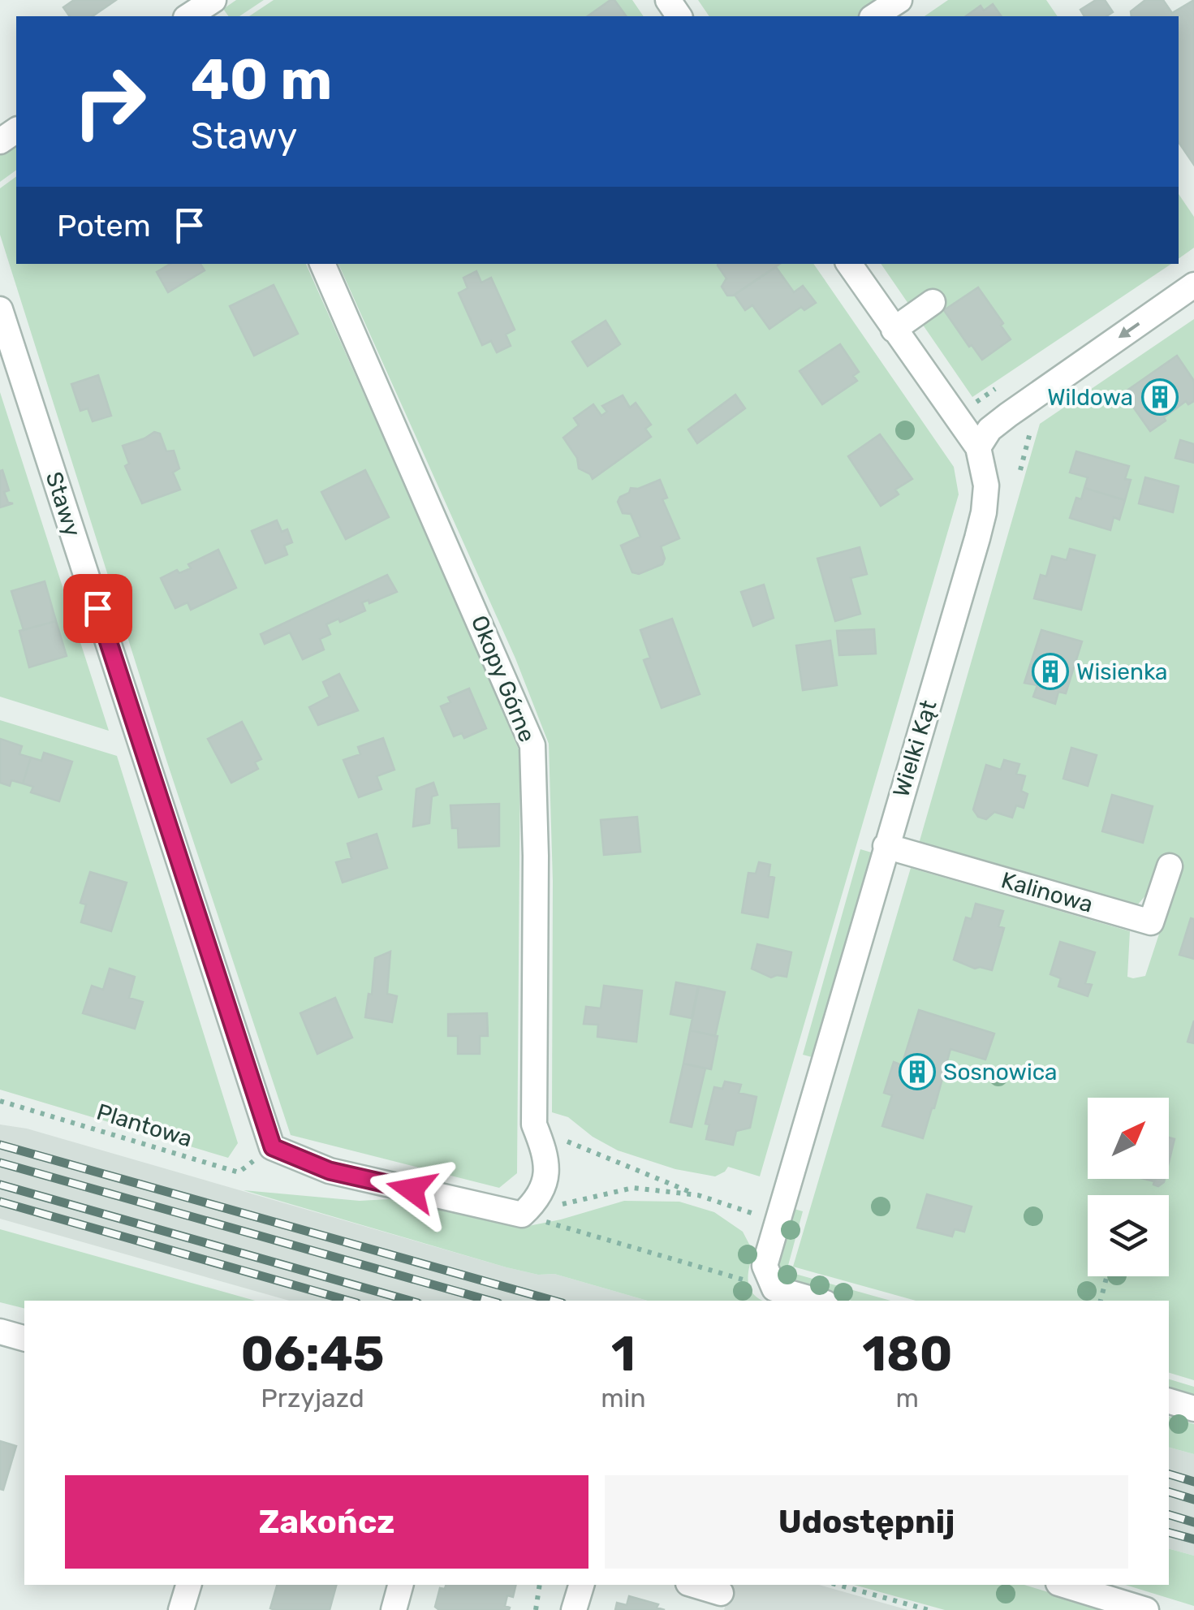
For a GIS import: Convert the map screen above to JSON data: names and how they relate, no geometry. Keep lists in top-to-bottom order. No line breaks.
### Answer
{"streets":{"street":["Stawy","Okopy Górne","Wielki Kąt","Kalinowa"],"path":["Plantowa"]},"crossings":[["Stawy","Plantowa"],["Wielki Kąt","Kalinowa"]],"places":{"building":["Wildowa","Wisienka","Sosnowica"]},"north":"top right","page":{"turn":["40 m","Stawy"],"then":"Potem","eta":["06:45","Przyjazd","1","min","180","m"],"buttons":["Zakończ","Udostępnij"]}}
